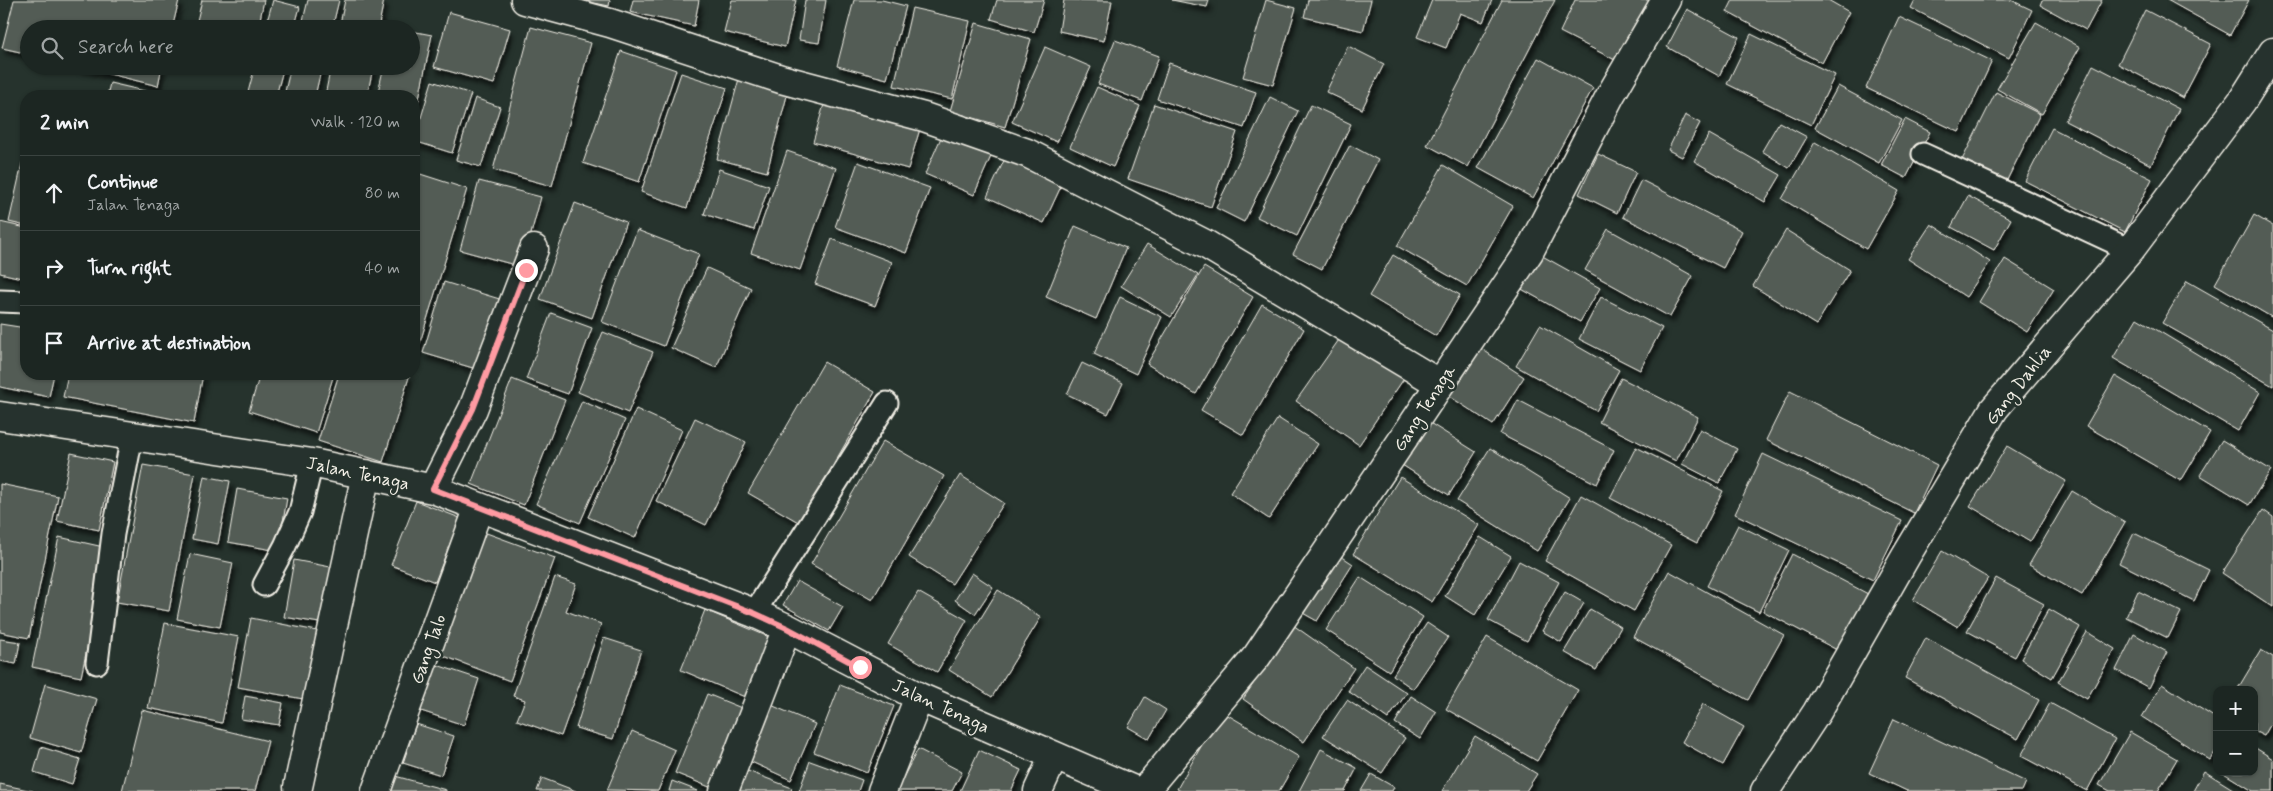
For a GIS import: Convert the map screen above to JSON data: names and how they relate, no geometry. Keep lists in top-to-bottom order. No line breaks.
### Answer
{"streets":{"street":["Gang Dahlia","Gang Tenaga","Jalan Tenaga","Gang Talo"]},"crossings":[["Jalan Tenaga","Gang Talo"]],"page":{"search":"Search here","heading":["2 min","Walk · 120 m"],"list":[["Continue","Jalan Tenaga","80 m"],["Turn right","40 m"],"Arrive at destination"],"map_buttons":["+","−"]}}
